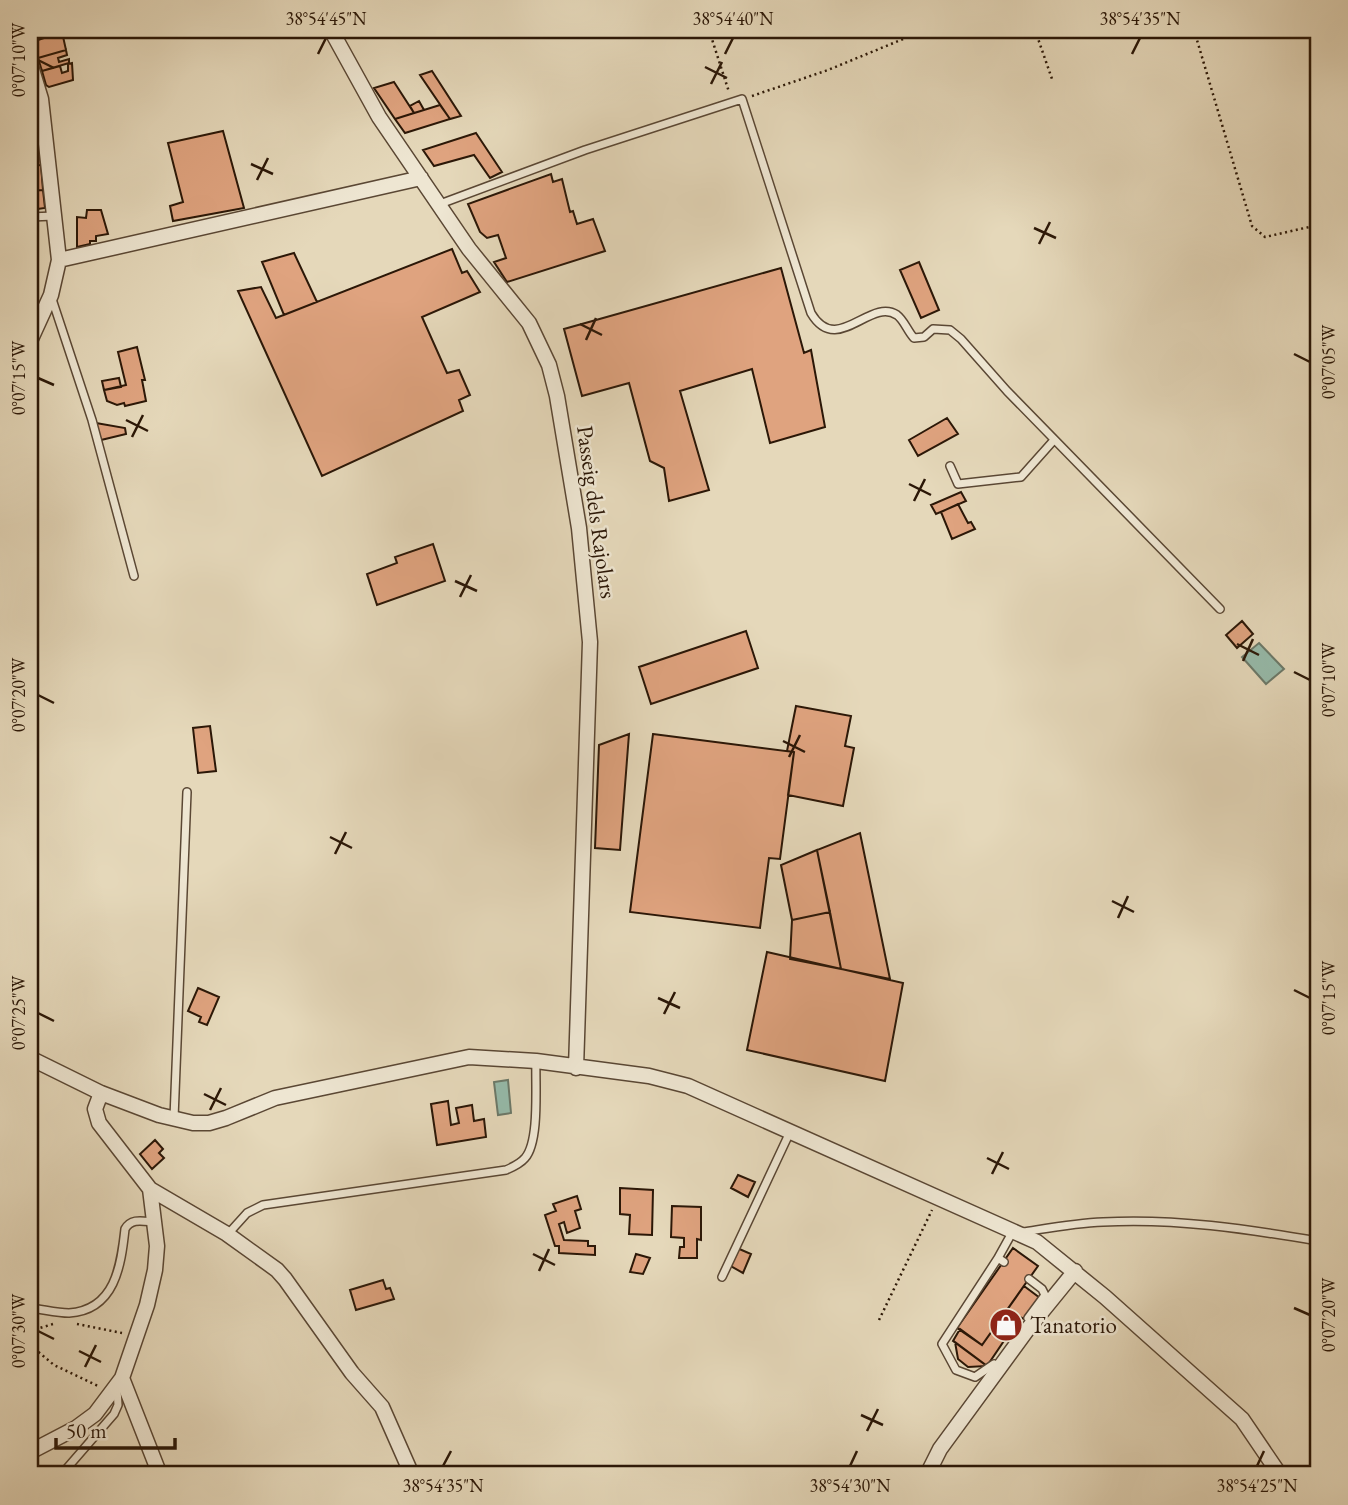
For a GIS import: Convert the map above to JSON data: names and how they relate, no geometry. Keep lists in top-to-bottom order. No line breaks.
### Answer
{"streets":{"street":["Passeig dels Rajolars"]},"places":{"shop":["Tanatorio"]},"scale_bar":"50 m","coordinates":["38°54'45\"N","38°54'40\"N","38°54'35\"N","0°07'10\"W","0°07'05\"W","0°07'15\"W","0°07'20\"W","0°07'25\"W","0°07'30\"W","38°54'30\"N","38°54'25\"N"]}
